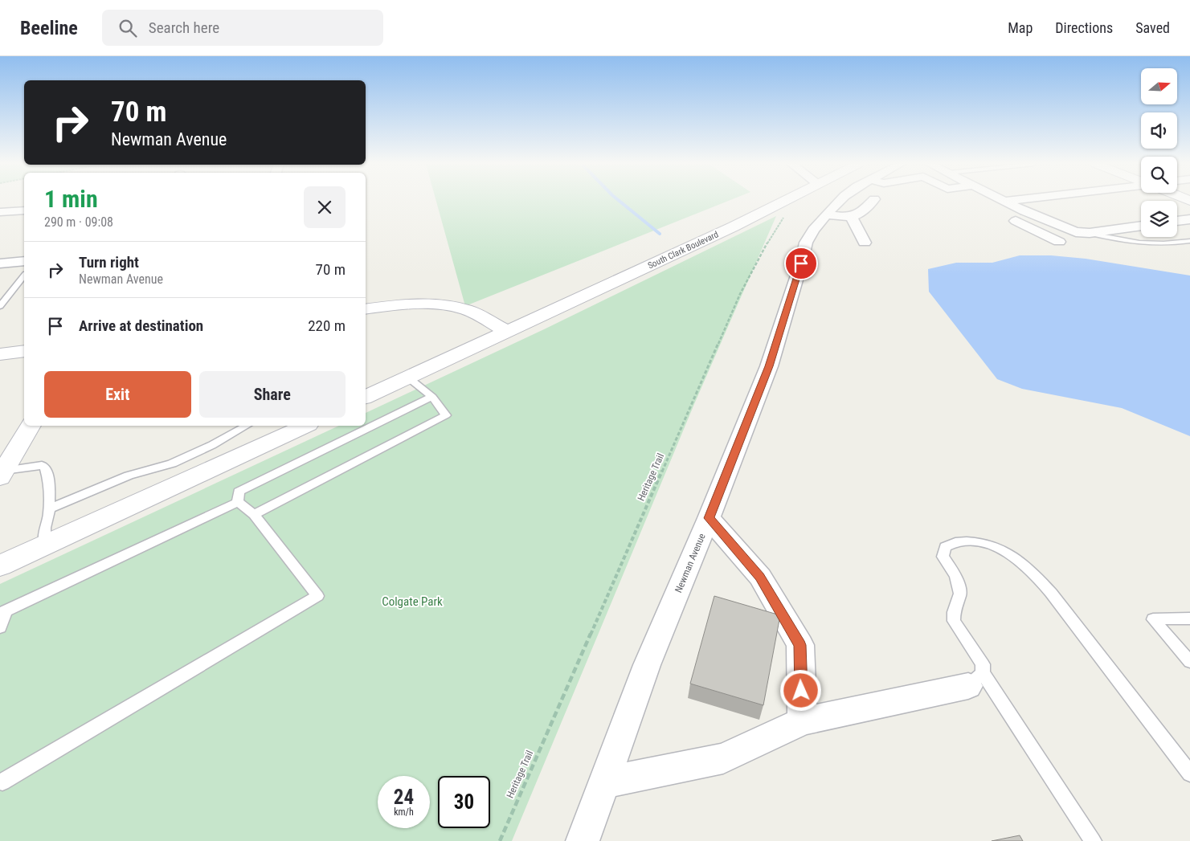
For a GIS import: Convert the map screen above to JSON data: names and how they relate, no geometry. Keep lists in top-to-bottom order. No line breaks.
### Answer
{"streets":{"street":["South Clark Boulevard","Newman Avenue"],"path":["Heritage Trail"]},"parks":["Colgate Park"],"north":"right","page":{"header":"Beeline","search":"Search here","nav":["Map","Directions","Saved"],"turn":["70 m","Newman Avenue"],"heading":["1 min","290 m · 09:08"],"list":[{"name":"Turn right","note":"Newman Avenue","value":"70 m"},{"name":"Arrive at destination","value":"220 m"}],"buttons":["Exit","Share"],"speed":"24 km/h","limit":"30"}}
